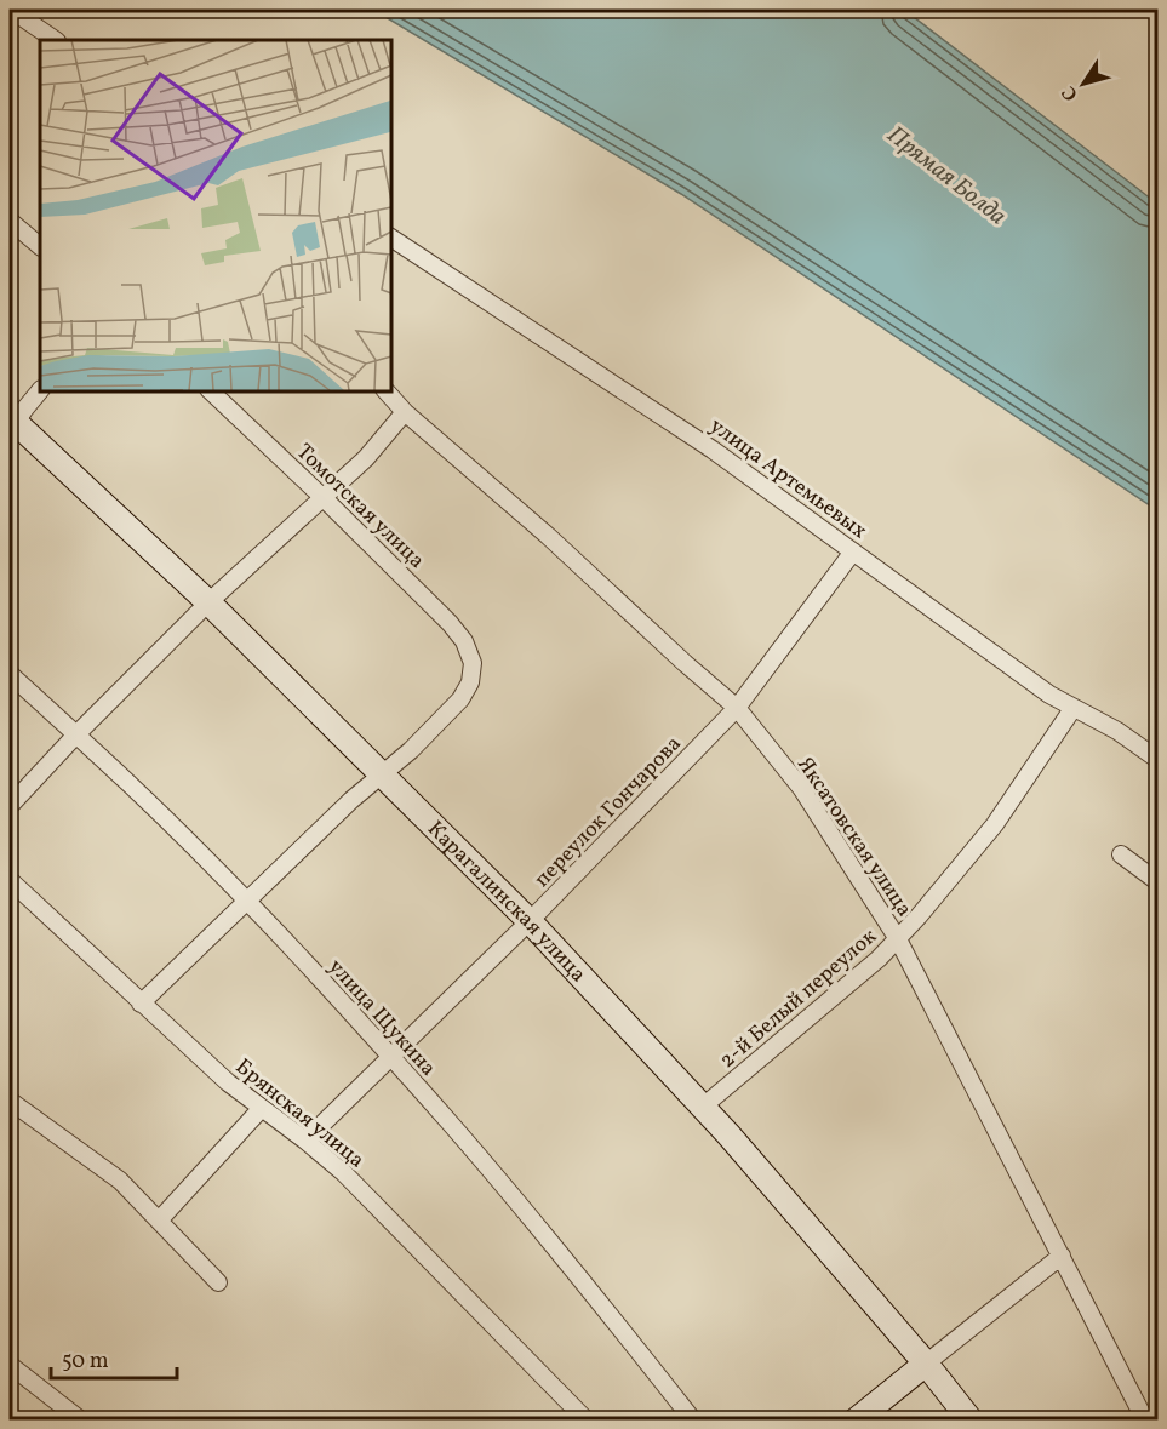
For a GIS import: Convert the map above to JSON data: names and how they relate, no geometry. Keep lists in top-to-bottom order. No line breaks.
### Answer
{"streets":{"street":["улица Артемьевых","Томотская улица","переулок Гончарова","Яксатовская улица","Карагалинская улица","2-й Белый переулок","улица Щукина","Брянская улица"]},"crossings":[["улица Артемьевых","переулок Гончарова"],["улица Артемьевых","2-й Белый переулок"],["Томотская улица","Карагалинская улица"],["переулок Гончарова","Яксатовская улица"],["переулок Гончарова","Карагалинская улица"],["переулок Гончарова","улица Щукина"],["переулок Гончарова","Брянская улица"],["Яксатовская улица","2-й Белый переулок"],["Карагалинская улица","2-й Белый переулок"]],"water":["Прямая Болда"],"scale_bar":"50 m","north":"bottom left"}
